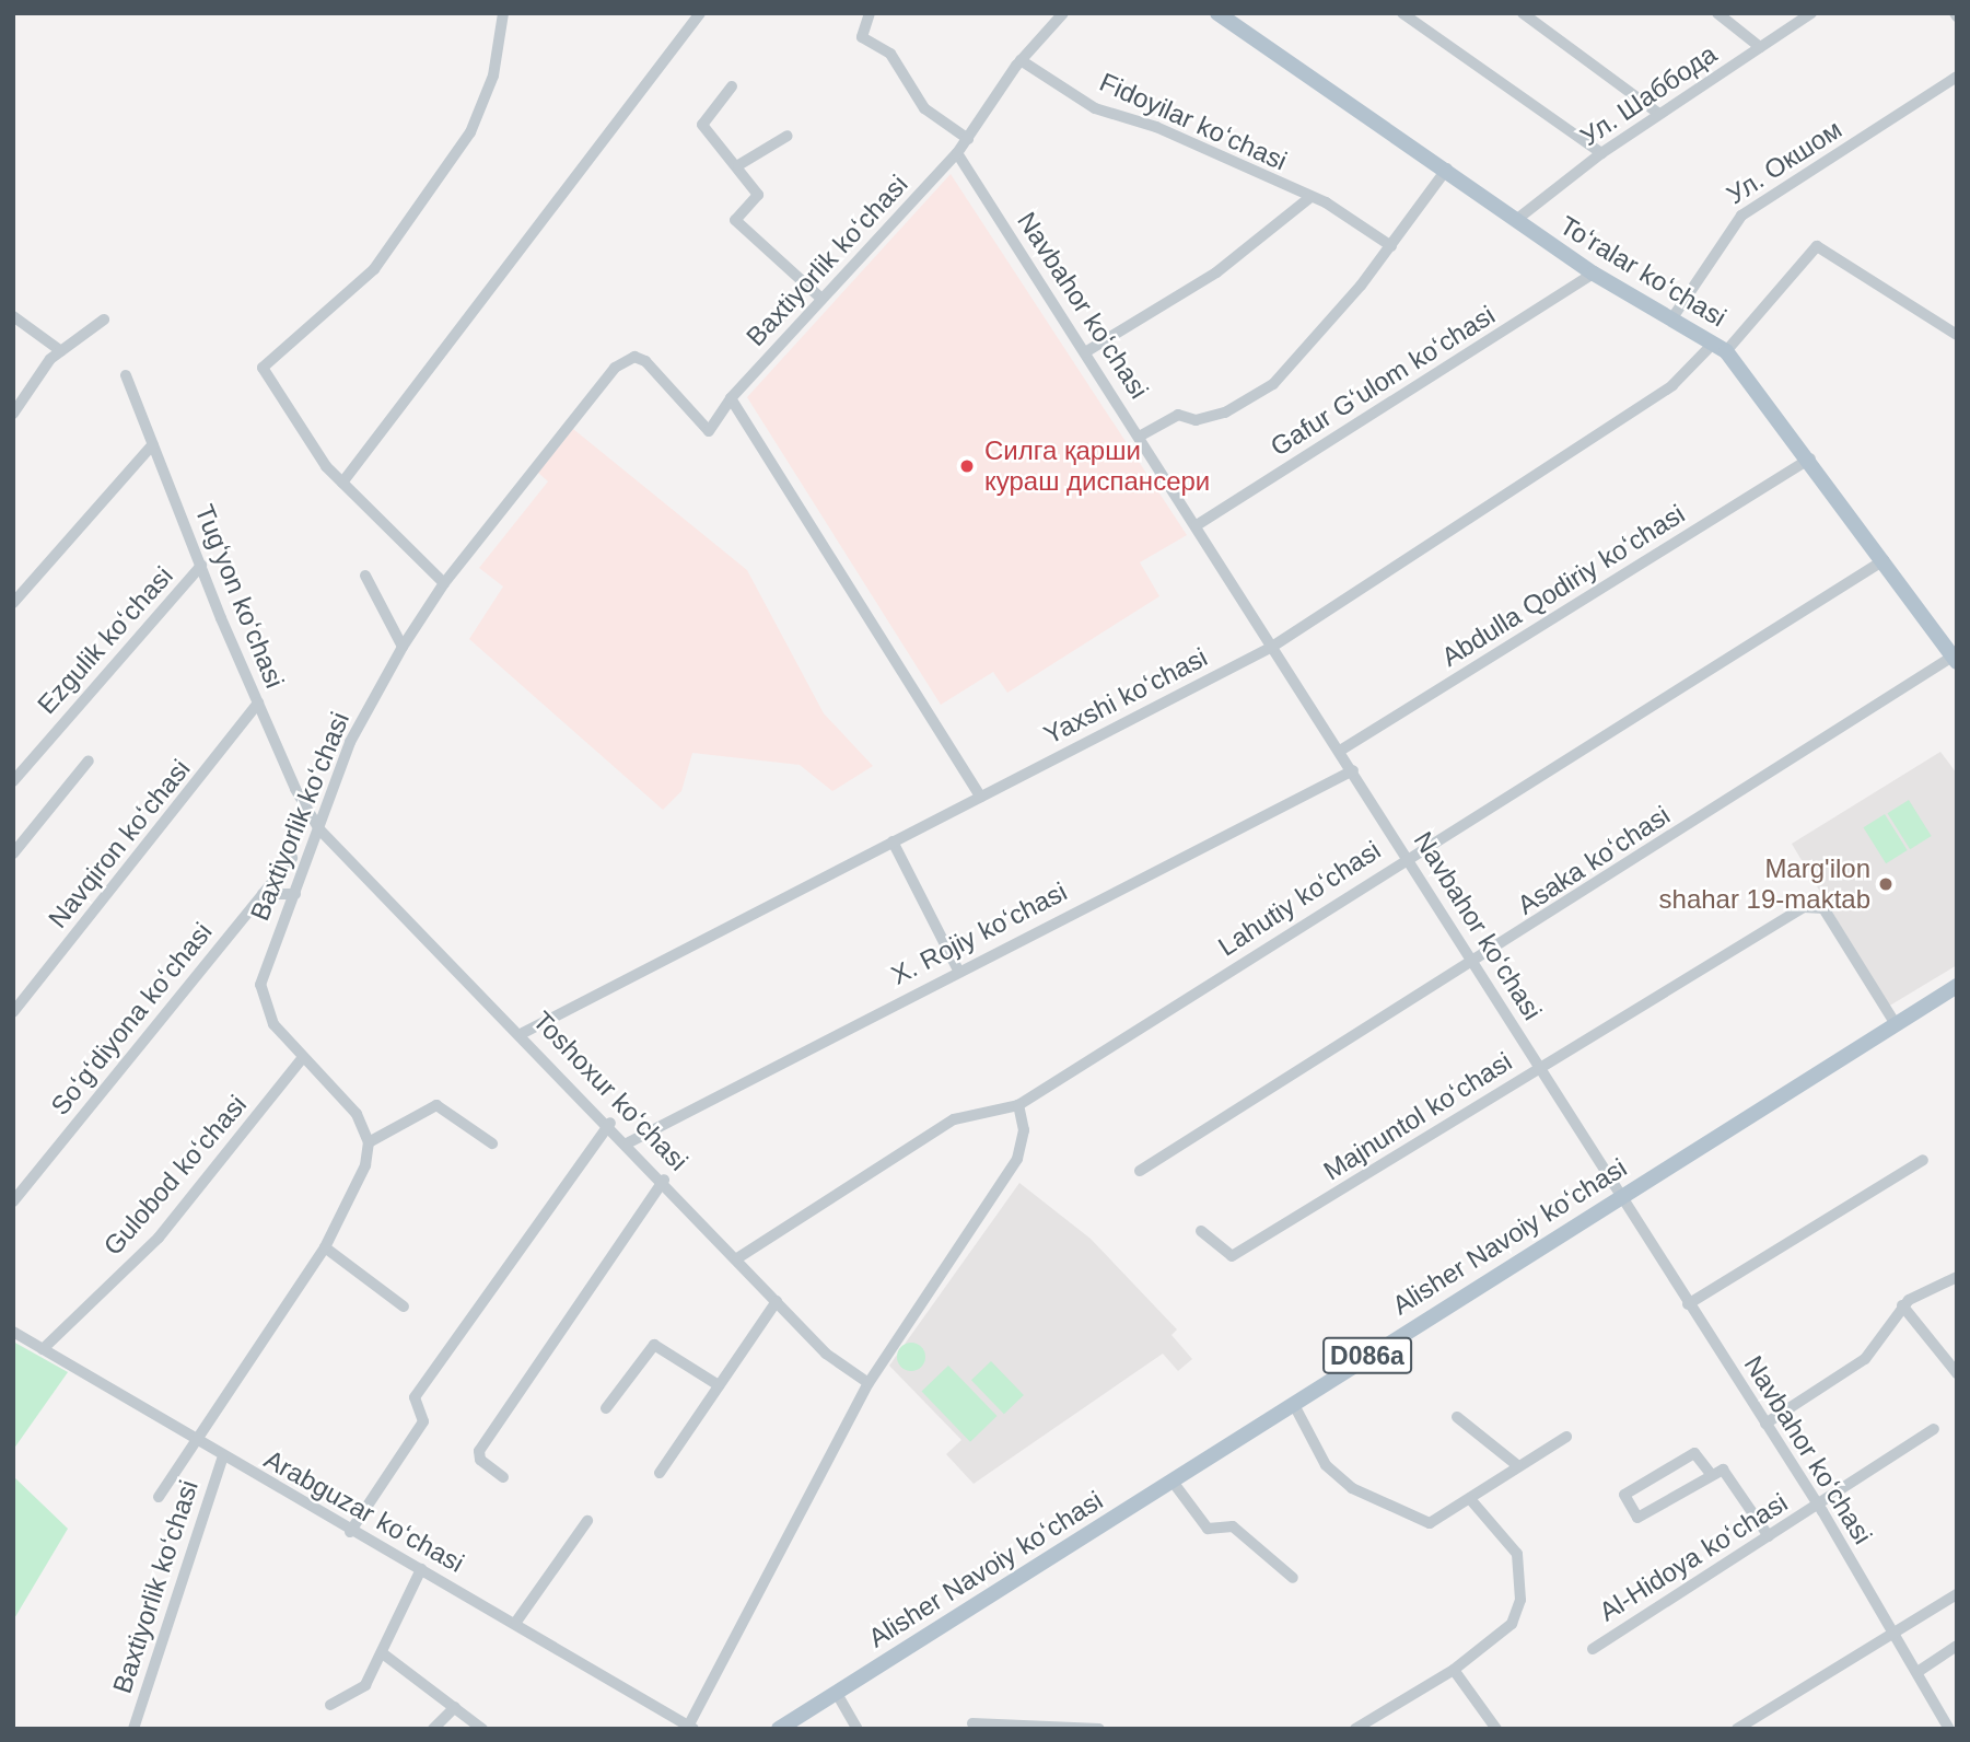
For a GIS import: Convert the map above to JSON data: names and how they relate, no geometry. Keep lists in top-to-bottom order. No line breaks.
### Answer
{"streets":{"main road":["Toʻralar koʻchasi","Alisher Navoiy koʻchasi","D086a"],"street":["Ул. Шаббода","Fidoyilar koʻchasi","Ул. Окшом","Baxtiyorlik koʻchasi","Navbahor koʻchasi","Gafur Gʻulom koʻchasi","Abdulla Qodiriy koʻchasi","Tugʻyon koʻchasi","Ezgulik koʻchasi","Yaxshi koʻchasi","Navqiron koʻchasi","Asaka koʻchasi","Lahutiy koʻchasi","X. Rojiy koʻchasi","Soʻgʻdiyona koʻchasi","Toshoxur koʻchasi","Majnuntol koʻchasi","Gulobod koʻchasi","Arabguzar koʻchasi","Al-Hidoya koʻchasi"]},"crossings":[["Ул. Шаббода","Toʻralar koʻchasi"],["Fidoyilar koʻchasi","Navbahor koʻchasi"],["Ул. Окшом","Toʻralar koʻchasi"],["Baxtiyorlik koʻchasi","Navbahor koʻchasi"],["Baxtiyorlik koʻchasi","Tugʻyon koʻchasi"],["Baxtiyorlik koʻchasi","Toshoxur koʻchasi"],["Baxtiyorlik koʻchasi","Gulobod koʻchasi"],["Baxtiyorlik koʻchasi","Arabguzar koʻchasi"],["Toʻralar koʻchasi","Gafur Gʻulom koʻchasi"],["Toʻralar koʻchasi","Abdulla Qodiriy koʻchasi"],["Toʻralar koʻchasi","Yaxshi koʻchasi"],["Toʻralar koʻchasi","Asaka koʻchasi"],["Toʻralar koʻchasi","Lahutiy koʻchasi"],["Navbahor koʻchasi","Gafur Gʻulom koʻchasi"],["Navbahor koʻchasi","Abdulla Qodiriy koʻchasi"],["Navbahor koʻchasi","Yaxshi koʻchasi"],["Navbahor koʻchasi","Asaka koʻchasi"],["Navbahor koʻchasi","Lahutiy koʻchasi"],["Navbahor koʻchasi","X. Rojiy koʻchasi"],["Navbahor koʻchasi","Majnuntol koʻchasi"],["Navbahor koʻchasi","Alisher Navoiy koʻchasi"],["Navbahor koʻchasi","Al-Hidoya koʻchasi"],["Tugʻyon koʻchasi","Ezgulik koʻchasi"],["Tugʻyon koʻchasi","Navqiron koʻchasi"],["Tugʻyon koʻchasi","Toshoxur koʻchasi"],["Yaxshi koʻchasi","Toshoxur koʻchasi"],["Lahutiy koʻchasi","Toshoxur koʻchasi"],["X. Rojiy koʻchasi","Toshoxur koʻchasi"],["Majnuntol koʻchasi","Alisher Navoiy koʻchasi"],["Gulobod koʻchasi","Arabguzar koʻchasi"]],"places":["Силга қарши кураш диспансери","Marg'ilon shahar 19-maktab"]}
